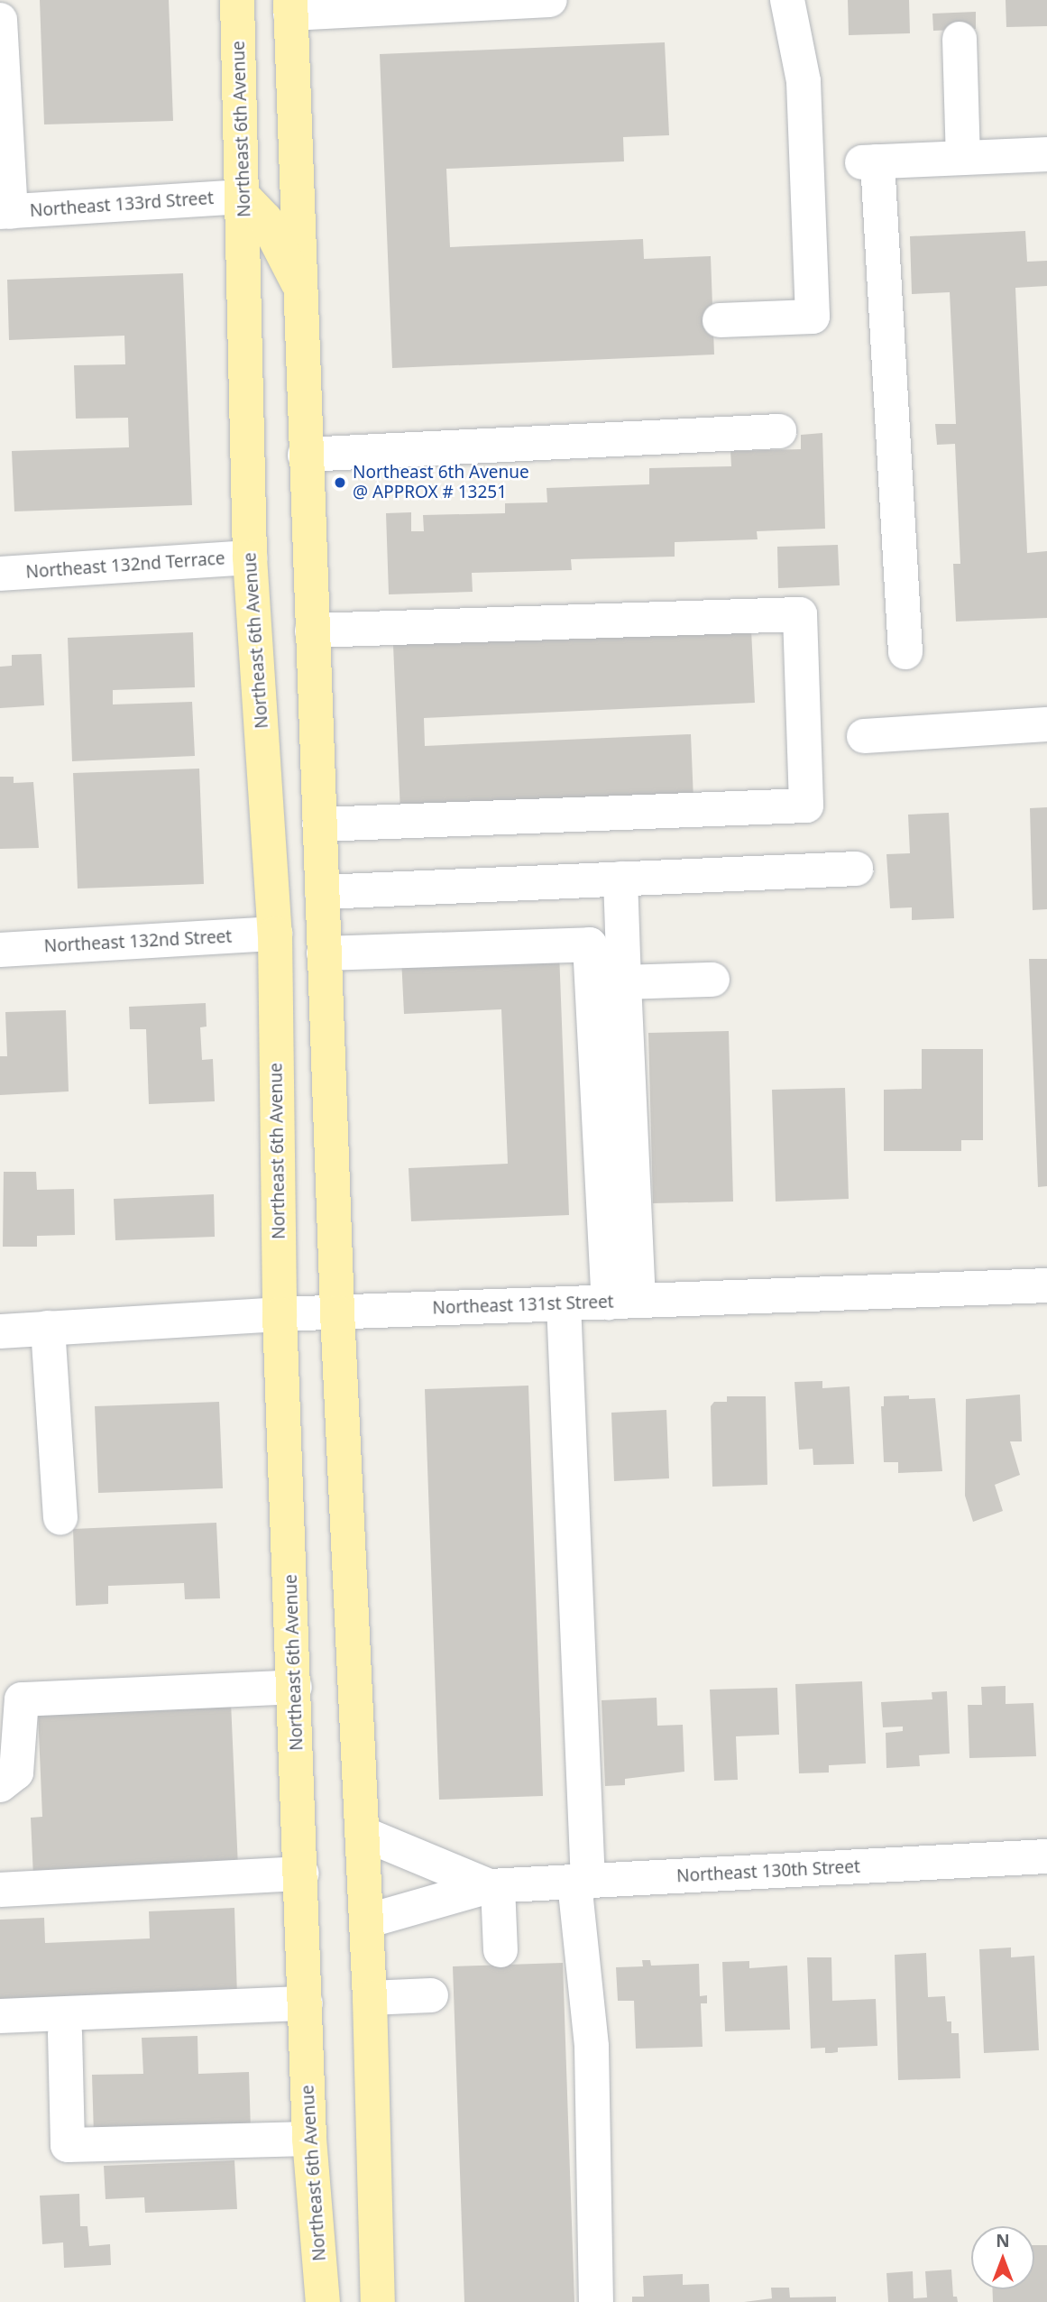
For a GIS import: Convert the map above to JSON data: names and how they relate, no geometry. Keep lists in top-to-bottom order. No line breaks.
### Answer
{"streets":{"main road":["Northeast 6th Avenue"],"street":["Northeast 133rd Street","Northeast 132nd Terrace","Northeast 132nd Street","Northeast 131st Street","Northeast 130th Street"]},"crossings":[["Northeast 6th Avenue","Northeast 133rd Street"],["Northeast 6th Avenue","Northeast 132nd Terrace"],["Northeast 6th Avenue","Northeast 132nd Street"],["Northeast 6th Avenue","Northeast 131st Street"]],"places":["Northeast 6th Avenue @ APPROX # 13251"],"north":"top"}
